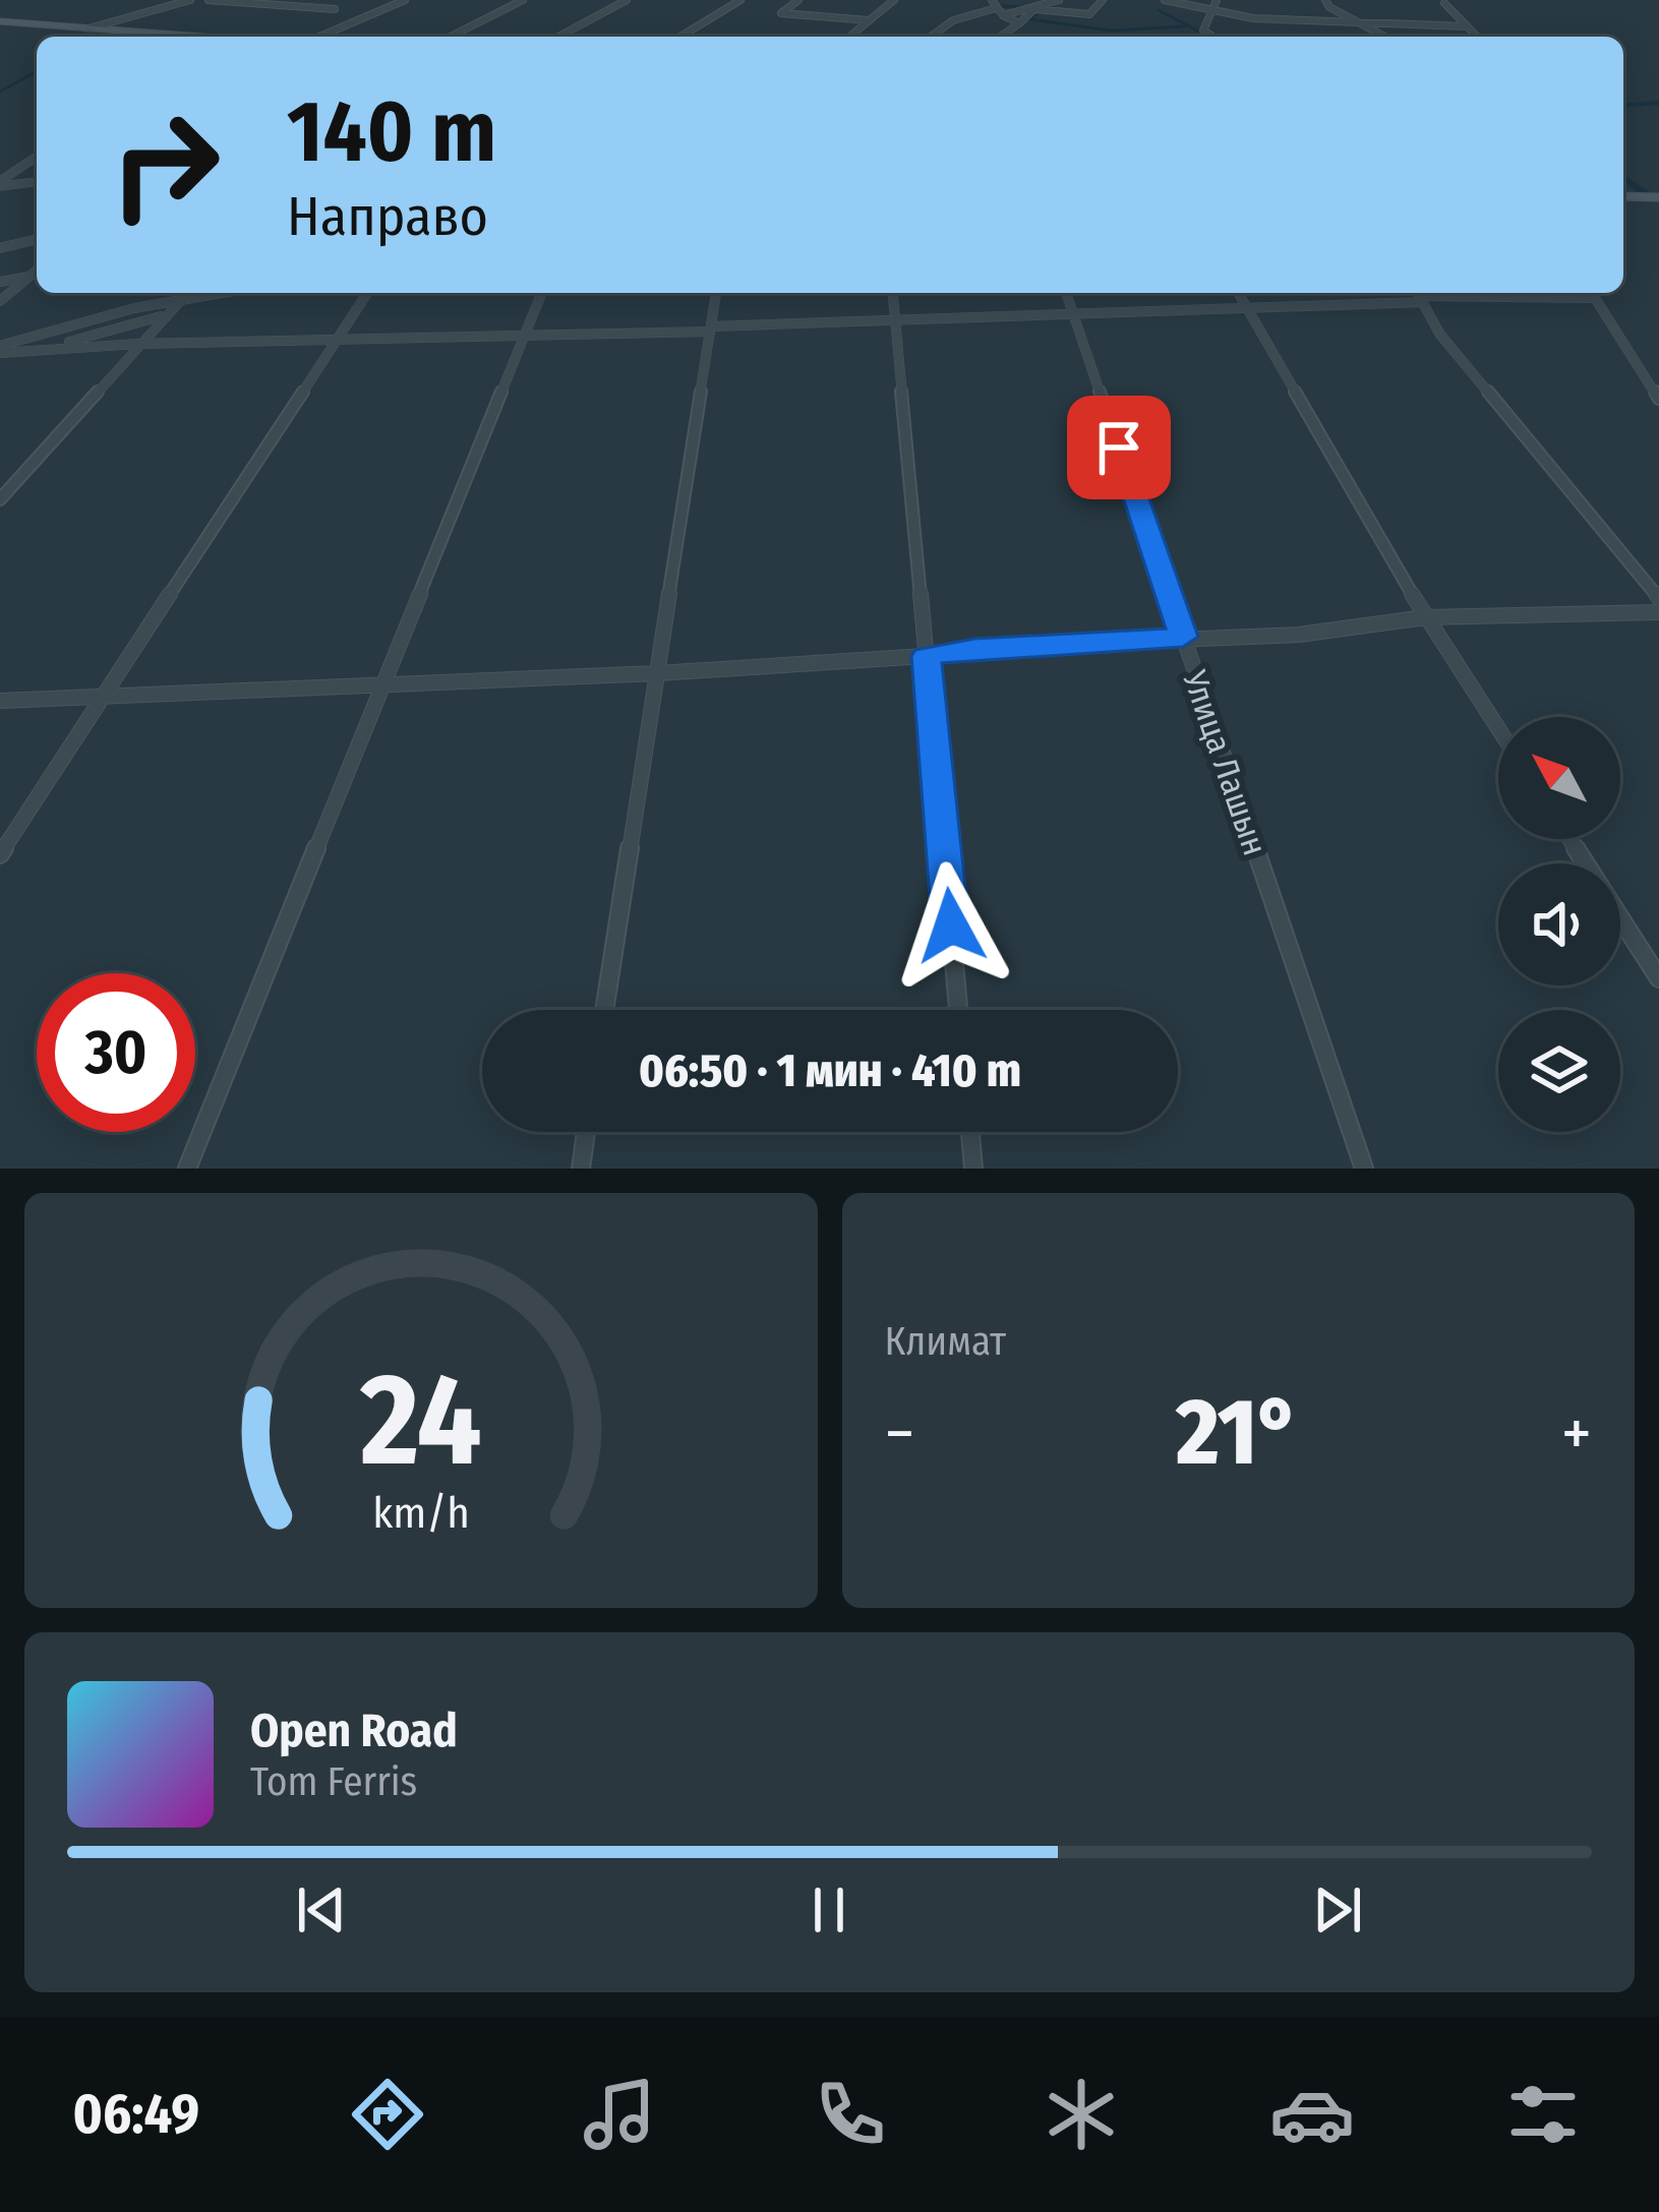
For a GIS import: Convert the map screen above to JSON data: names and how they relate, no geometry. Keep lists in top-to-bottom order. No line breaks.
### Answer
{"streets":{"street":["Улица Лашын"]},"north":"top left","page":{"turn":["140 m","Направо"],"limit":"30","trip":"06:50 · 1 мин · 410 m","tile":"Климат","heat":["−","21°","+"],"song":["Open Road","Tom Ferris"],"tabs":"06:49","gauge":["24","km/h"]}}
